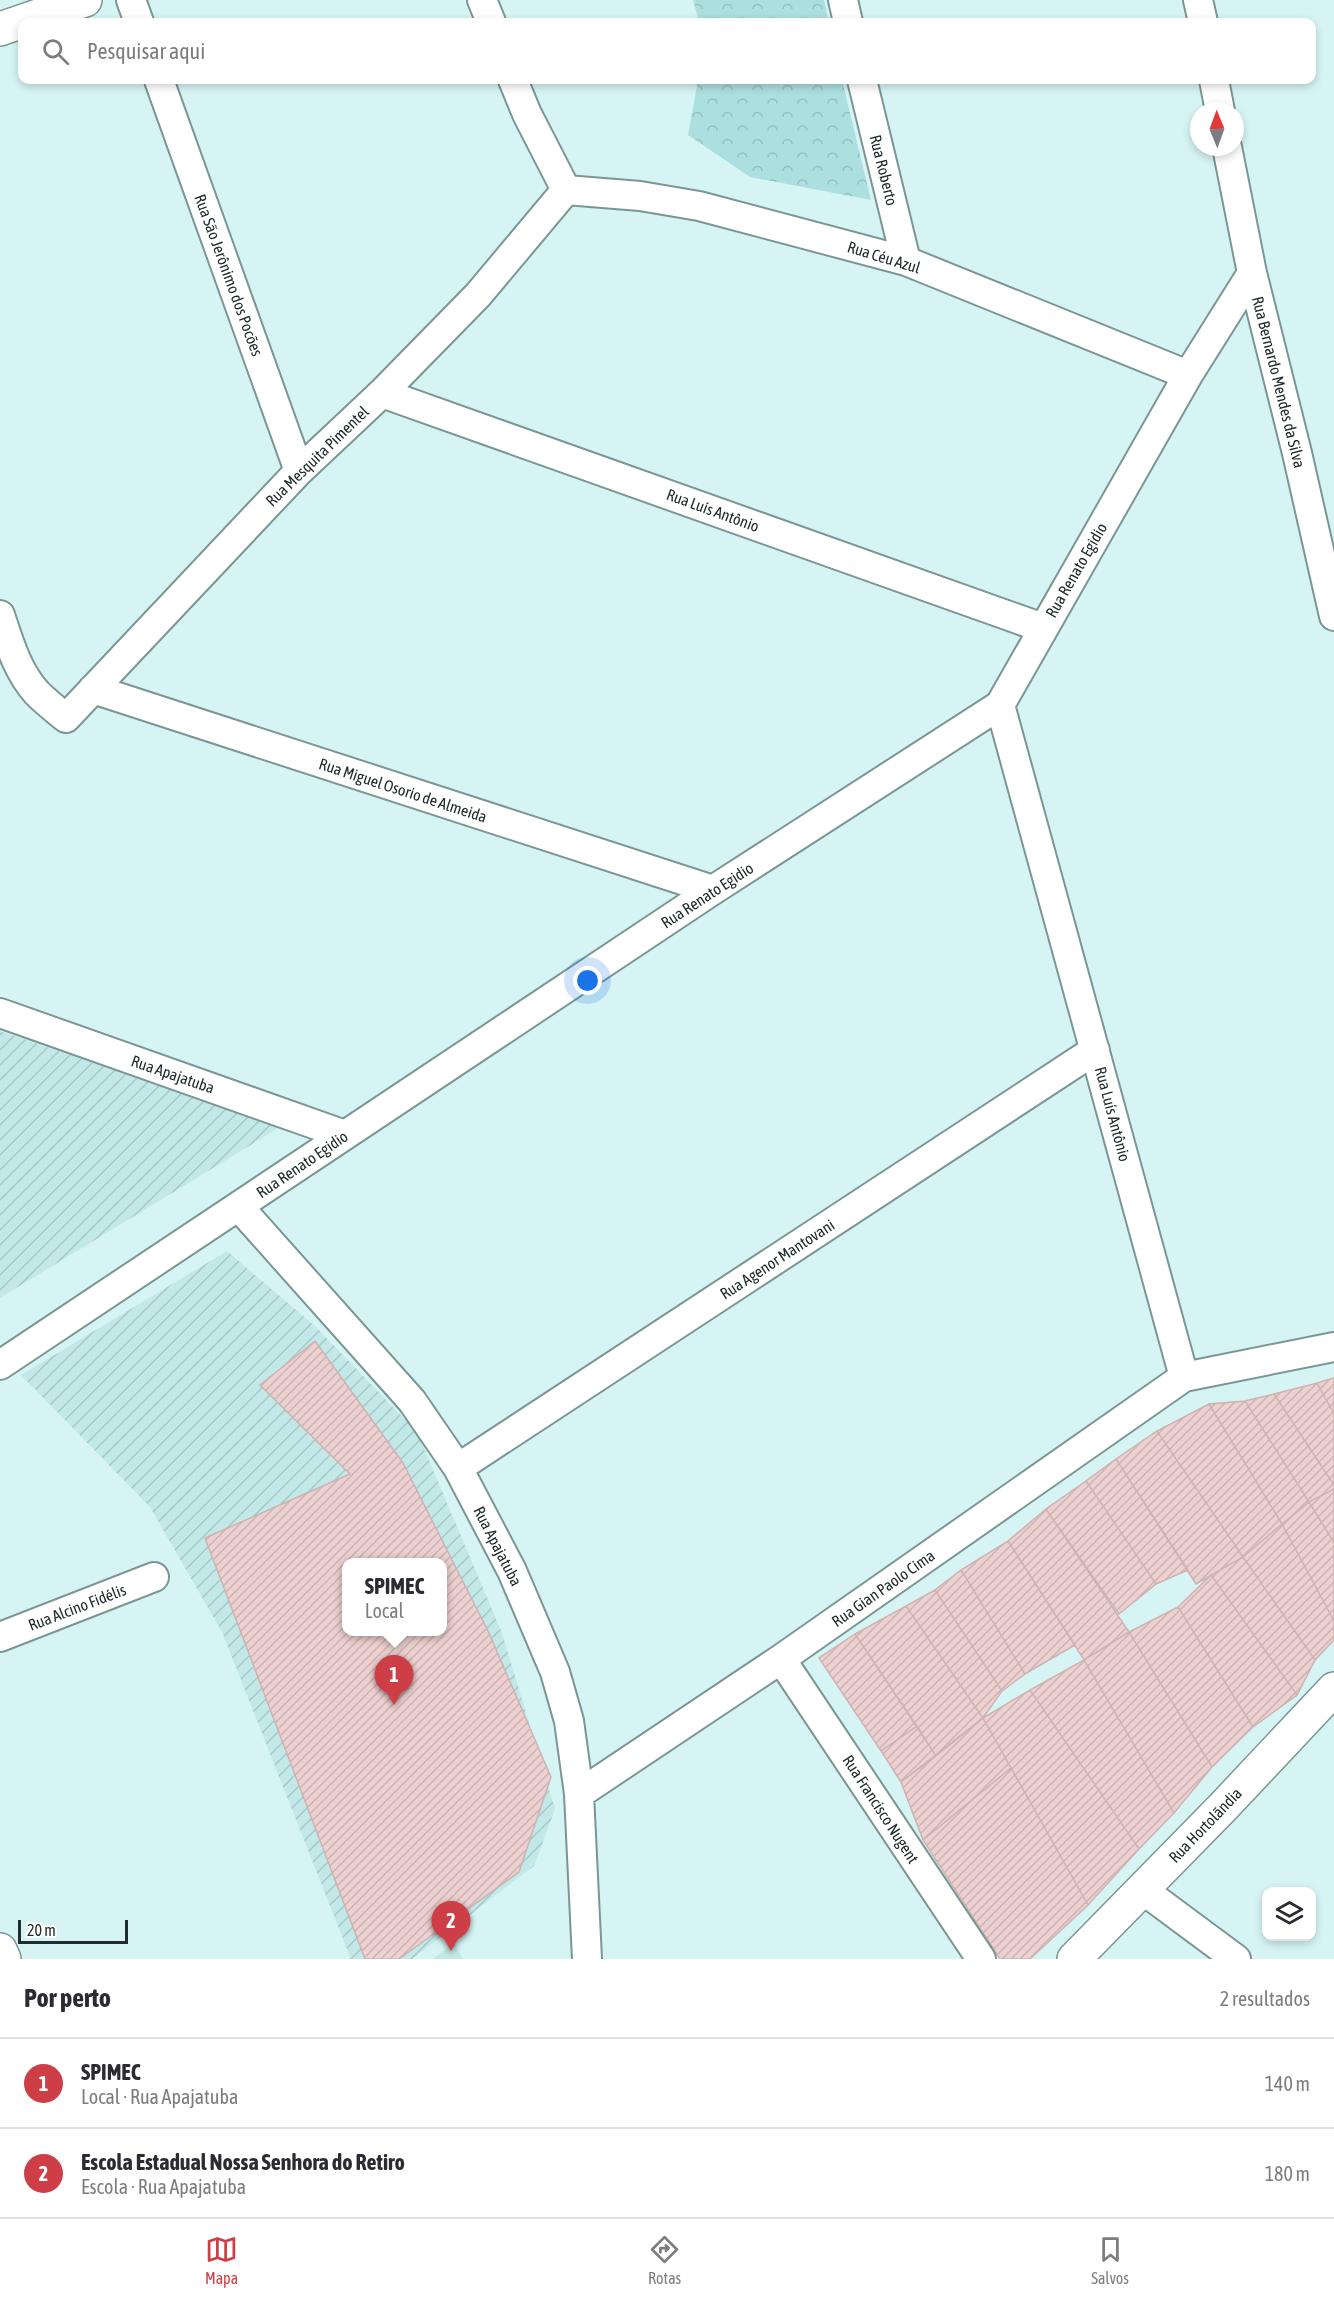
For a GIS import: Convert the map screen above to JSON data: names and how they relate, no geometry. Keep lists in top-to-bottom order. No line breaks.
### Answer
{"streets":{"street":["Rua Roberto","Rua Céu Azul","Rua São Jerônimo dos Pocões","Rua Bernardo Mendes da Silva","Rua Mesquita Pimentel","Rua Luís Antônio","Rua Renato Egidio","Rua Miguel Osorio de Almeida","Rua Apajatuba","Rua Agenor Mantovani","Rua Gian Paolo Cima","Rua Alcino Fidélis","Rua Francisco Nugent","Rua Hortolãndia"]},"crossings":[["Rua Roberto","Rua Céu Azul"],["Rua Céu Azul","Rua Mesquita Pimentel"],["Rua Céu Azul","Rua Renato Egidio"],["Rua São Jerônimo dos Pocões","Rua Mesquita Pimentel"],["Rua Bernardo Mendes da Silva","Rua Renato Egidio"],["Rua Mesquita Pimentel","Rua Luís Antônio"],["Rua Mesquita Pimentel","Rua Miguel Osorio de Almeida"],["Rua Luís Antônio","Rua Renato Egidio"],["Rua Luís Antônio","Rua Agenor Mantovani"],["Rua Luís Antônio","Rua Gian Paolo Cima"],["Rua Renato Egidio","Rua Miguel Osorio de Almeida"],["Rua Renato Egidio","Rua Apajatuba"],["Rua Apajatuba","Rua Agenor Mantovani"],["Rua Apajatuba","Rua Gian Paolo Cima"],["Rua Gian Paolo Cima","Rua Francisco Nugent"]],"scale_bar":"20 m","north":"top","page":{"search":"Pesquisar aqui","popup":["SPIMEC","Local"],"pins":["1","2"],"scale":"20 m","heading":["Por perto","2 resultados"],"list":[{"mark":"1","name":"SPIMEC","note":"Local · Rua Apajatuba","value":"140 m"},{"mark":"2","name":"Escola Estadual Nossa Senhora do Retiro","note":"Escola · Rua Apajatuba","value":"180 m"}],"nav":["Mapa","Rotas","Salvos"]}}
